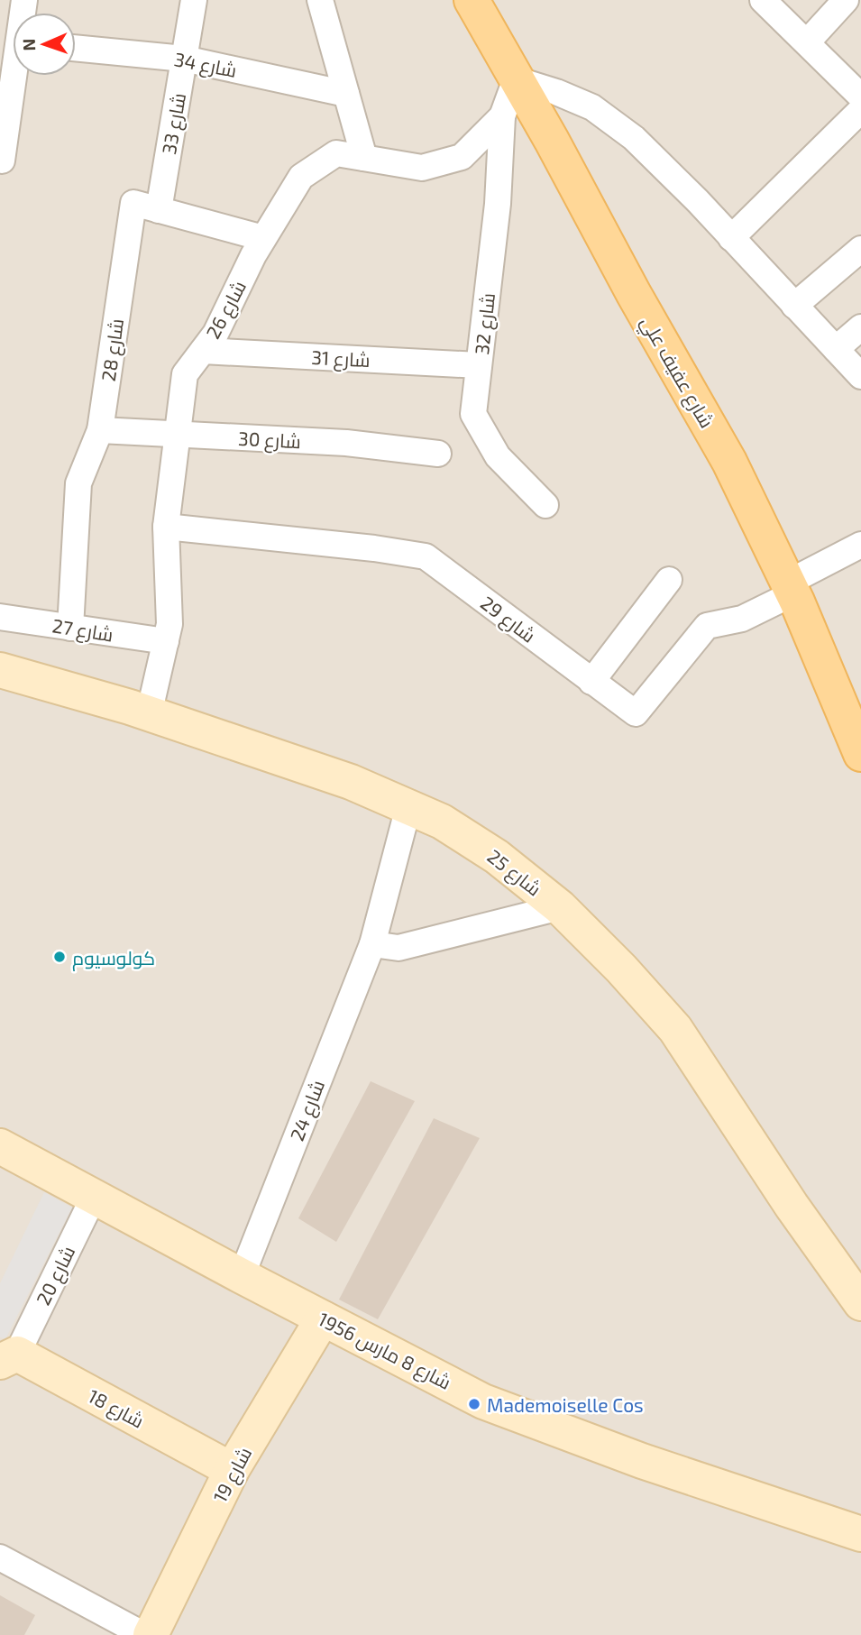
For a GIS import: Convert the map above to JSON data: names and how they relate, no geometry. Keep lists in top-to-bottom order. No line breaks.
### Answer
{"streets":{"main road":["شارع عفيف علي"],"street":["شارع 34","شارع 33","شارع 26","شارع 32","شارع 28","شارع 31","شارع 30","شارع 29","شارع 27","شارع 25","شارع 24","شارع 20","شارع 8 مارس 1956","شارع 18","شارع 19"]},"crossings":[["شارع 34","شارع 33"],["شارع 33","شارع 28"],["شارع 26","شارع 32"],["شارع 26","شارع 28"],["شارع 26","شارع 31"],["شارع 26","شارع عفيف علي"],["شارع 26","شارع 30"],["شارع 26","شارع 29"],["شارع 26","شارع 27"],["شارع 26","شارع 25"],["شارع 32","شارع 31"],["شارع 28","شارع 30"],["شارع 28","شارع 27"],["شارع عفيف علي","شارع 29"],["شارع 25","شارع 24"],["شارع 24","شارع 8 مارس 1956"],["شارع 20","شارع 8 مارس 1956"],["شارع 20","شارع 18"],["شارع 8 مارس 1956","شارع 19"],["شارع 18","شارع 19"]],"places":["كولوسيوم","Mademoiselle Cos"],"north":"left"}
